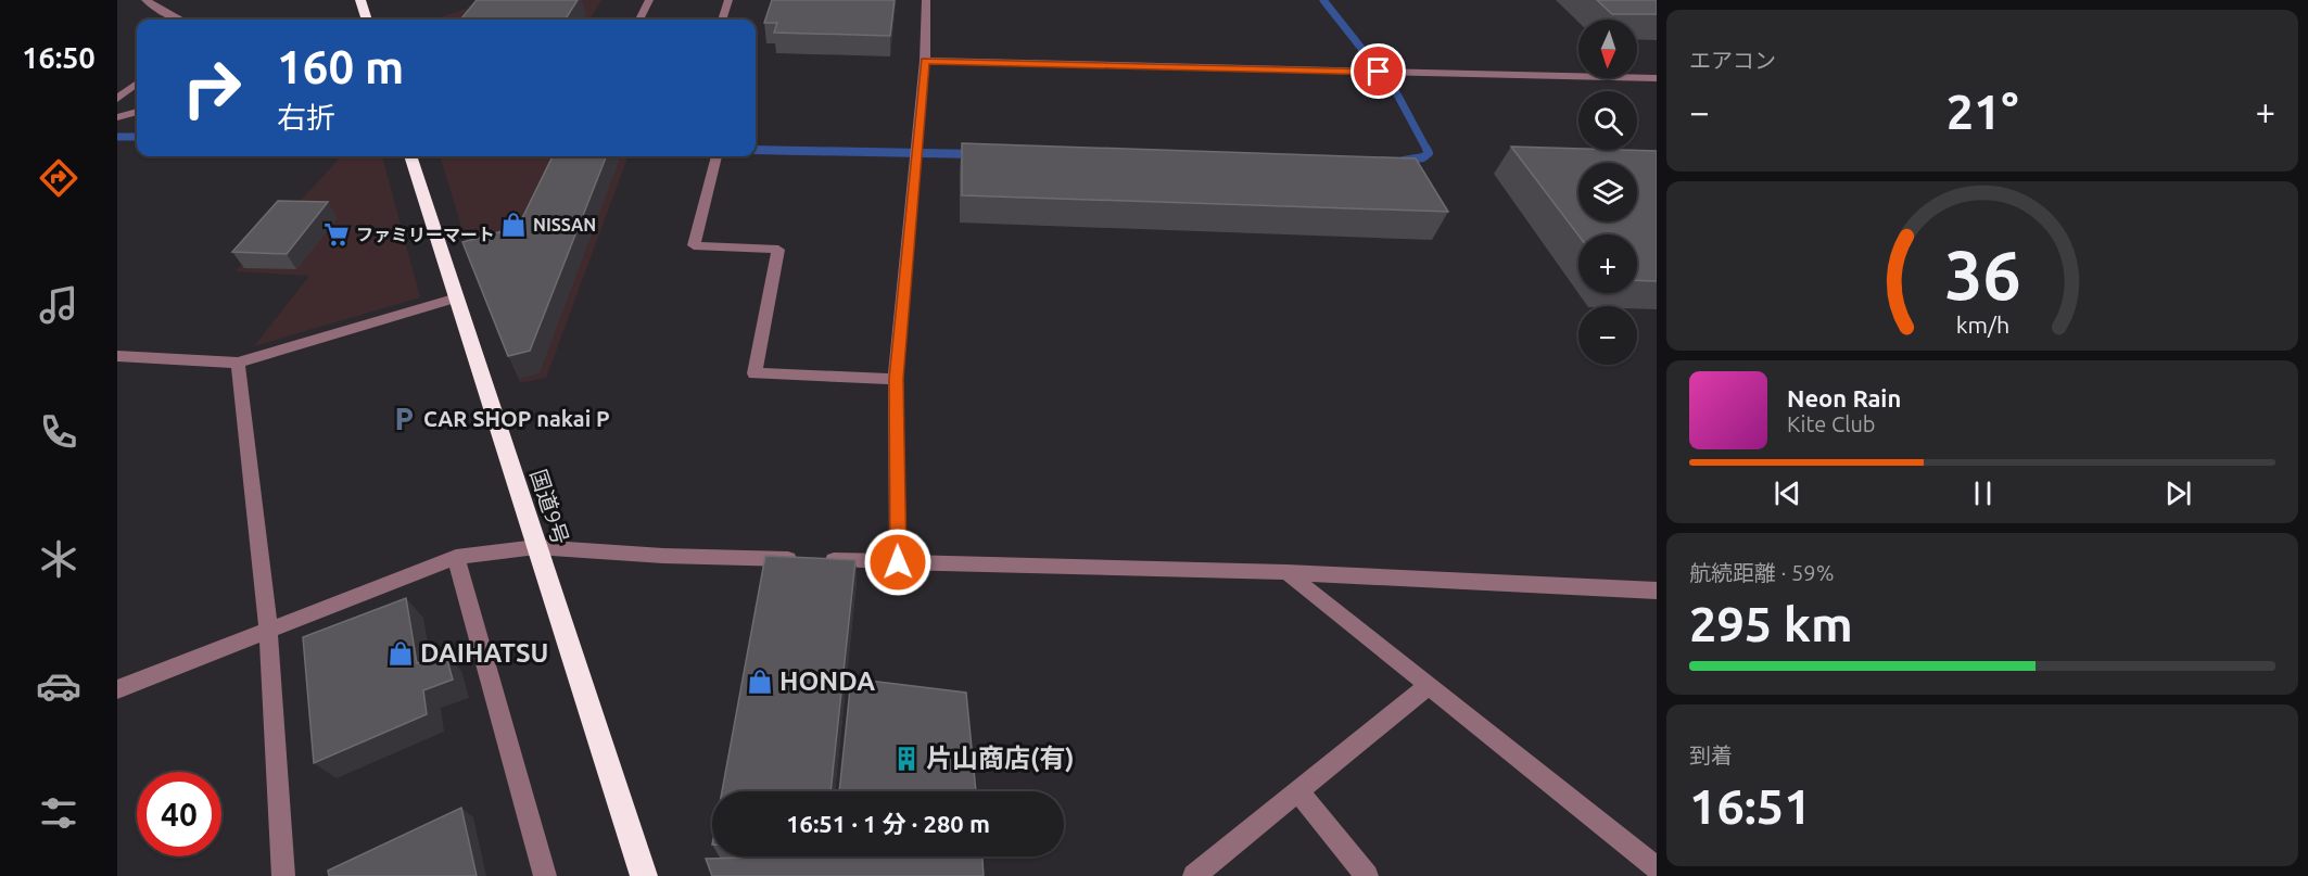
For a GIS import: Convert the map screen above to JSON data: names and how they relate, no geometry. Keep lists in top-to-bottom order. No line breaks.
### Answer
{"streets":{"highway":["国道9号"]},"places":{"shop":["NISSAN","DAIHATSU","HONDA"],"supermarket":["ファミリーマート"],"parking":["CAR SHOP nakai P"],"building":["片山商店(有)"]},"north":"bottom","page":{"tabs":"16:50","tile":["エアコン",["航続距離 · 59%","295 km"],["到着","16:51"]],"map_buttons":["+","−"],"turn":["160 m","右折"],"heat":["−","21°","+"],"song":["Neon Rain","Kite Club"],"limit":"40","trip":"16:51 · 1 分 · 280 m","gauge":["36","km/h"]}}
